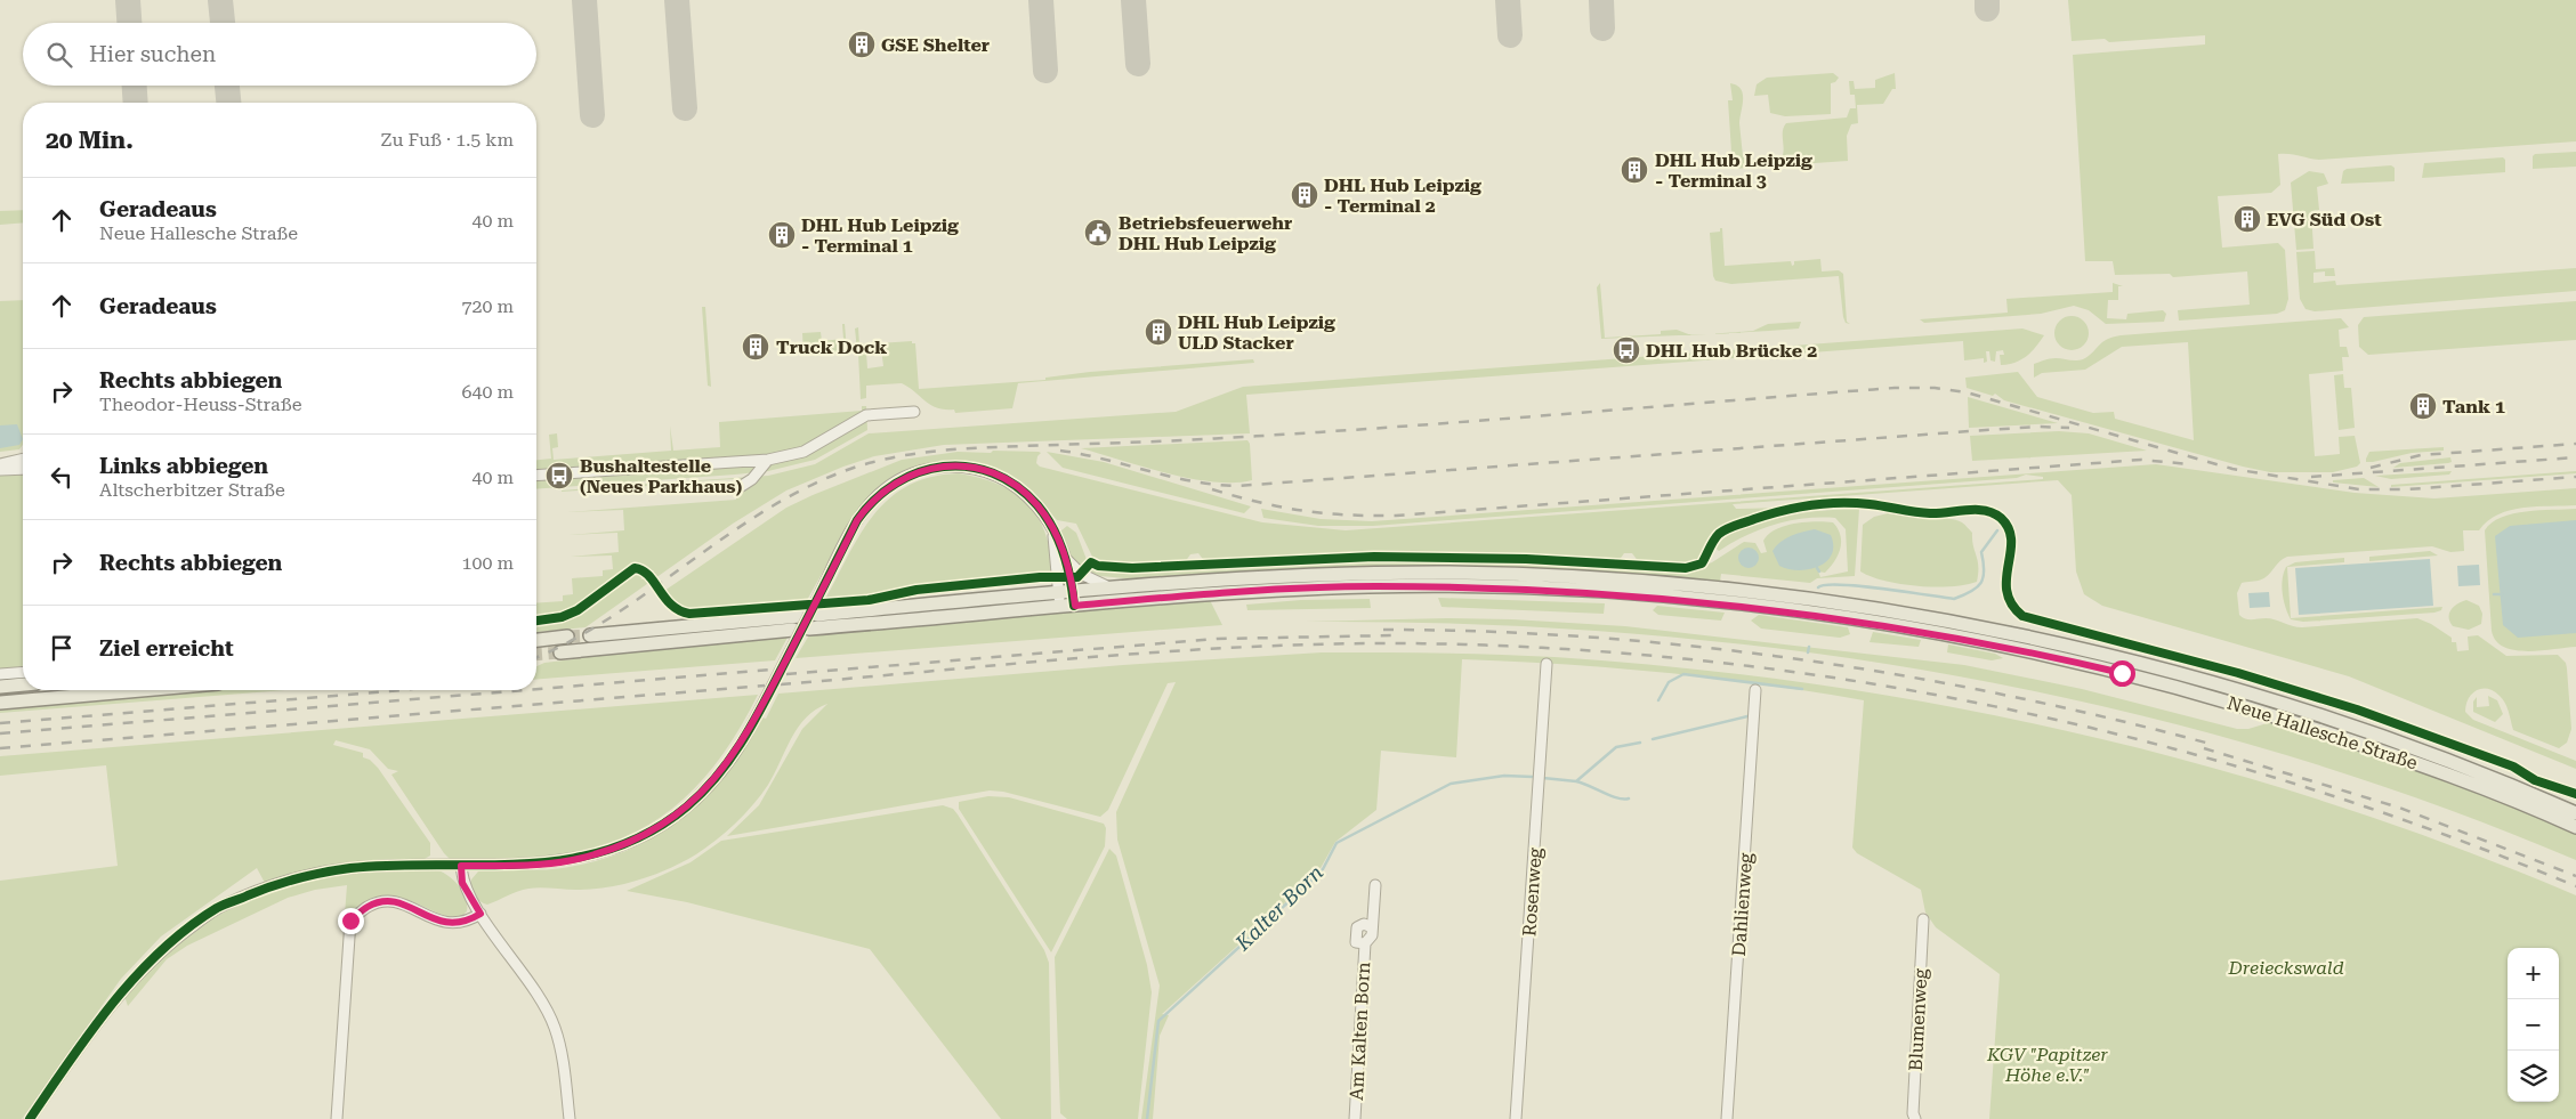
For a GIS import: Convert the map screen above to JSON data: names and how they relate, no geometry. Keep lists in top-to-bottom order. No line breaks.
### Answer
{"streets":{"main road":["Neue Hallesche Straße"],"street":["Rosenweg","Dahlienweg","Blumenweg","Am Kalten Born"]},"water":["Kalter Born"],"parks":["Dreieckswald","KGV \"Papitzer Höhe e.V.\""],"places":{"building":["GSE Shelter","DHL Hub Leipzig - Terminal 3","DHL Hub Leipzig - Terminal 2","EVG Süd Ost","DHL Hub Leipzig - Terminal 1","DHL Hub Leipzig ULD Stacker","Truck Dock","Tank 1"],"public building":["Betriebsfeuerwehr DHL Hub Leipzig"],"bus stop":["DHL Hub Brücke 2","Bushaltestelle (Neues Parkhaus)"]},"page":{"search":"Hier suchen","heading":["20 Min.","Zu Fuß · 1.5 km"],"list":[["Geradeaus","Neue Hallesche Straße","40 m"],["Geradeaus","720 m"],["Rechts abbiegen","Theodor-Heuss-Straße","640 m"],["Links abbiegen","Altscherbitzer Straße","40 m"],["Rechts abbiegen","100 m"],"Ziel erreicht"],"map_buttons":["+","−"]}}
